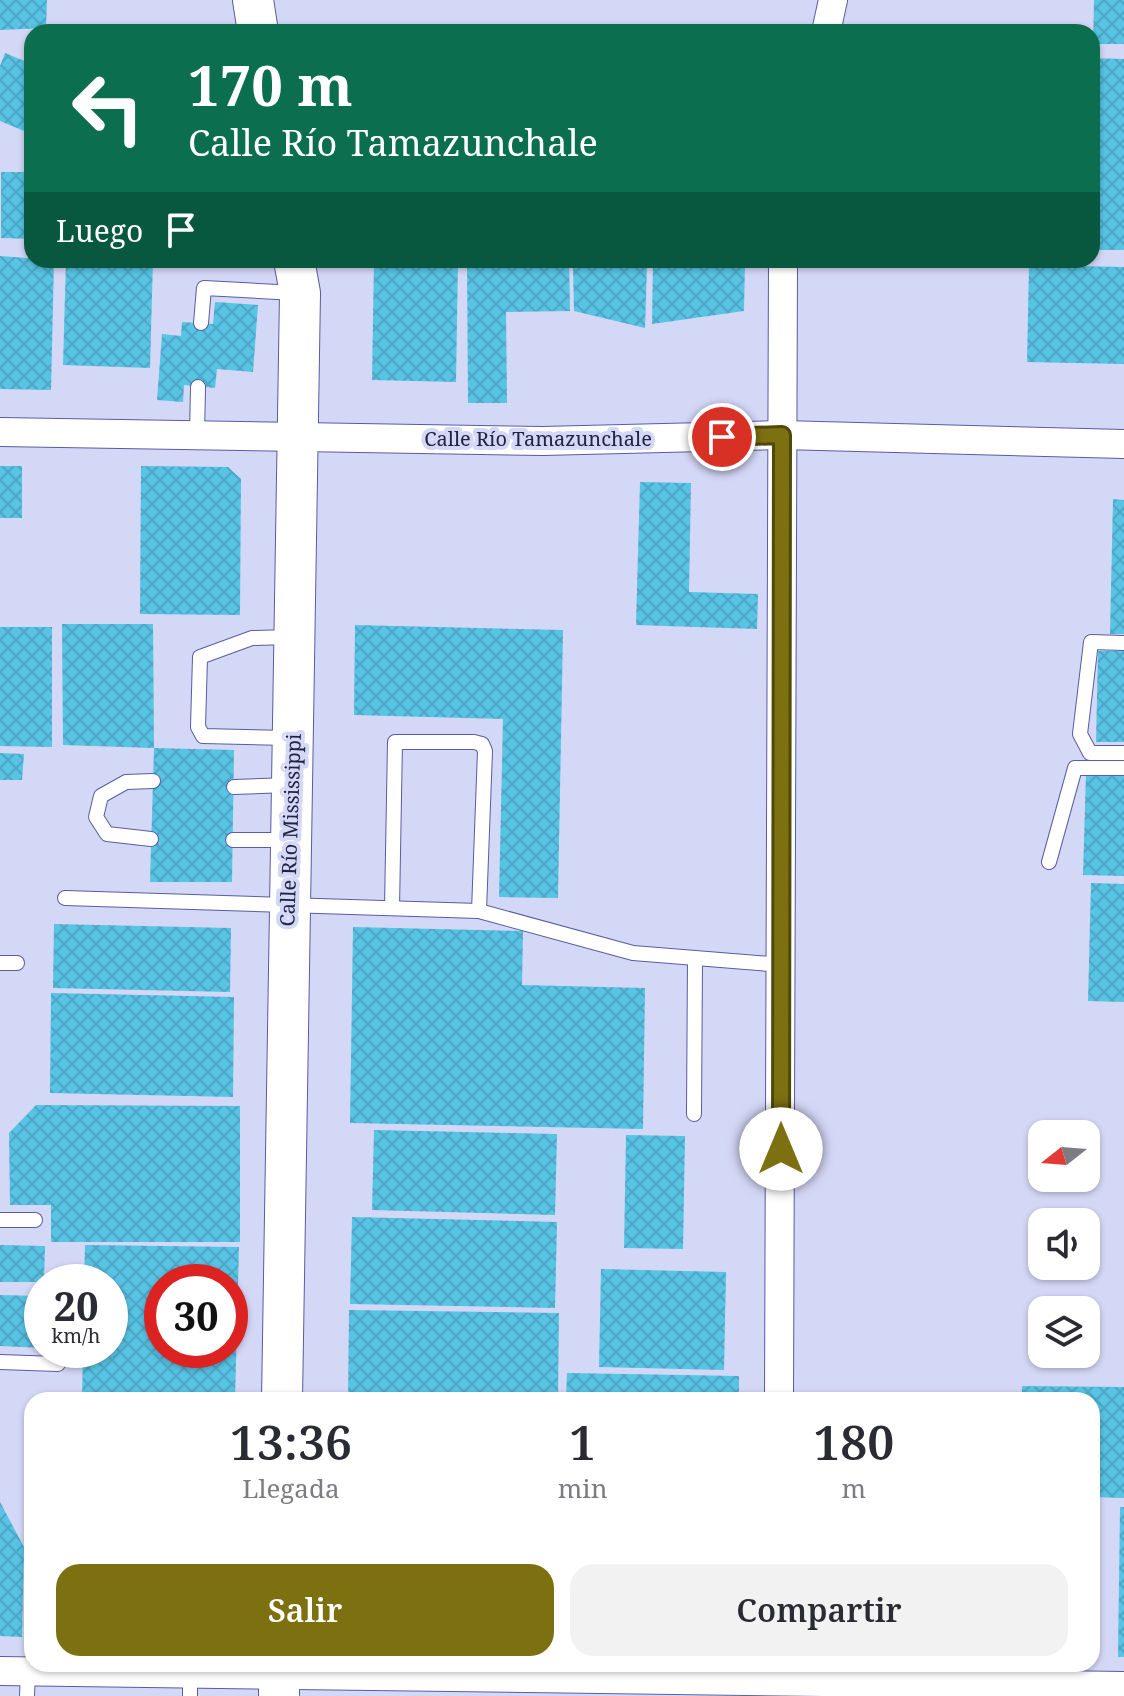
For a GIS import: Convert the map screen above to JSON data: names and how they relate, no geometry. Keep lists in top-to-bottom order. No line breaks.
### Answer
{"streets":{"street":["Calle Río Tamazunchale","Calle Río Mississippi"]},"crossings":[["Calle Río Tamazunchale","Calle Río Mississippi"]],"north":"left","page":{"turn":["170 m","Calle Río Tamazunchale"],"then":"Luego","speed":"20 km/h","limit":"30","eta":["13:36","Llegada","1","min","180","m"],"buttons":["Salir","Compartir"]}}
